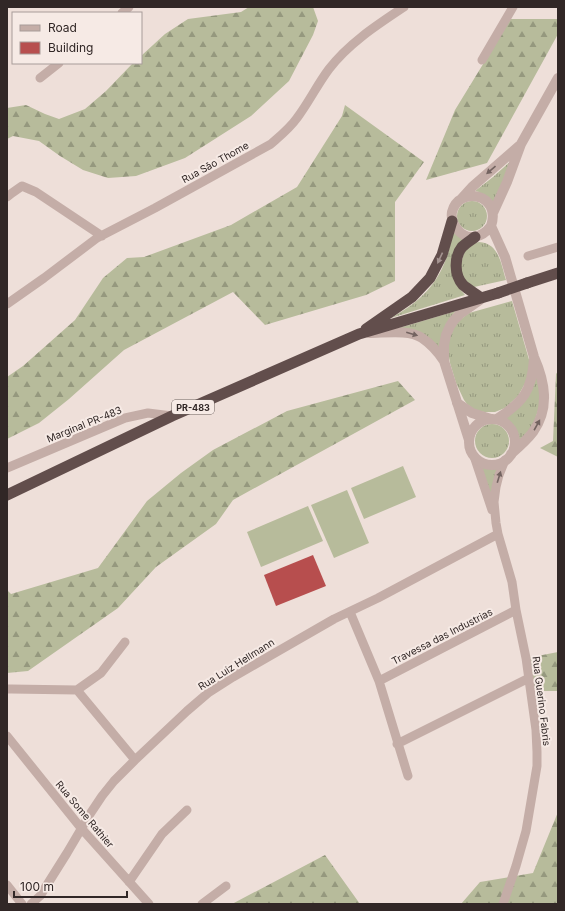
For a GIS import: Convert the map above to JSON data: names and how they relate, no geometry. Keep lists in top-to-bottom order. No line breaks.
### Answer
{"streets":{"highway":["PR-483"],"street":["Rua São Thome","Marginal PR-483","Travessa das Industrias","Rua Luiz Hellmann","Rua Guerino Fabris","Rua Some Rathier"]},"crossings":[["PR-483","Marginal PR-483"],["Travessa das Industrias","Rua Guerino Fabris"],["Rua Luiz Hellmann","Rua Guerino Fabris"],["Rua Luiz Hellmann","Rua Some Rathier"]],"legend":["Road","Building"],"scale_bar":"100 m"}
